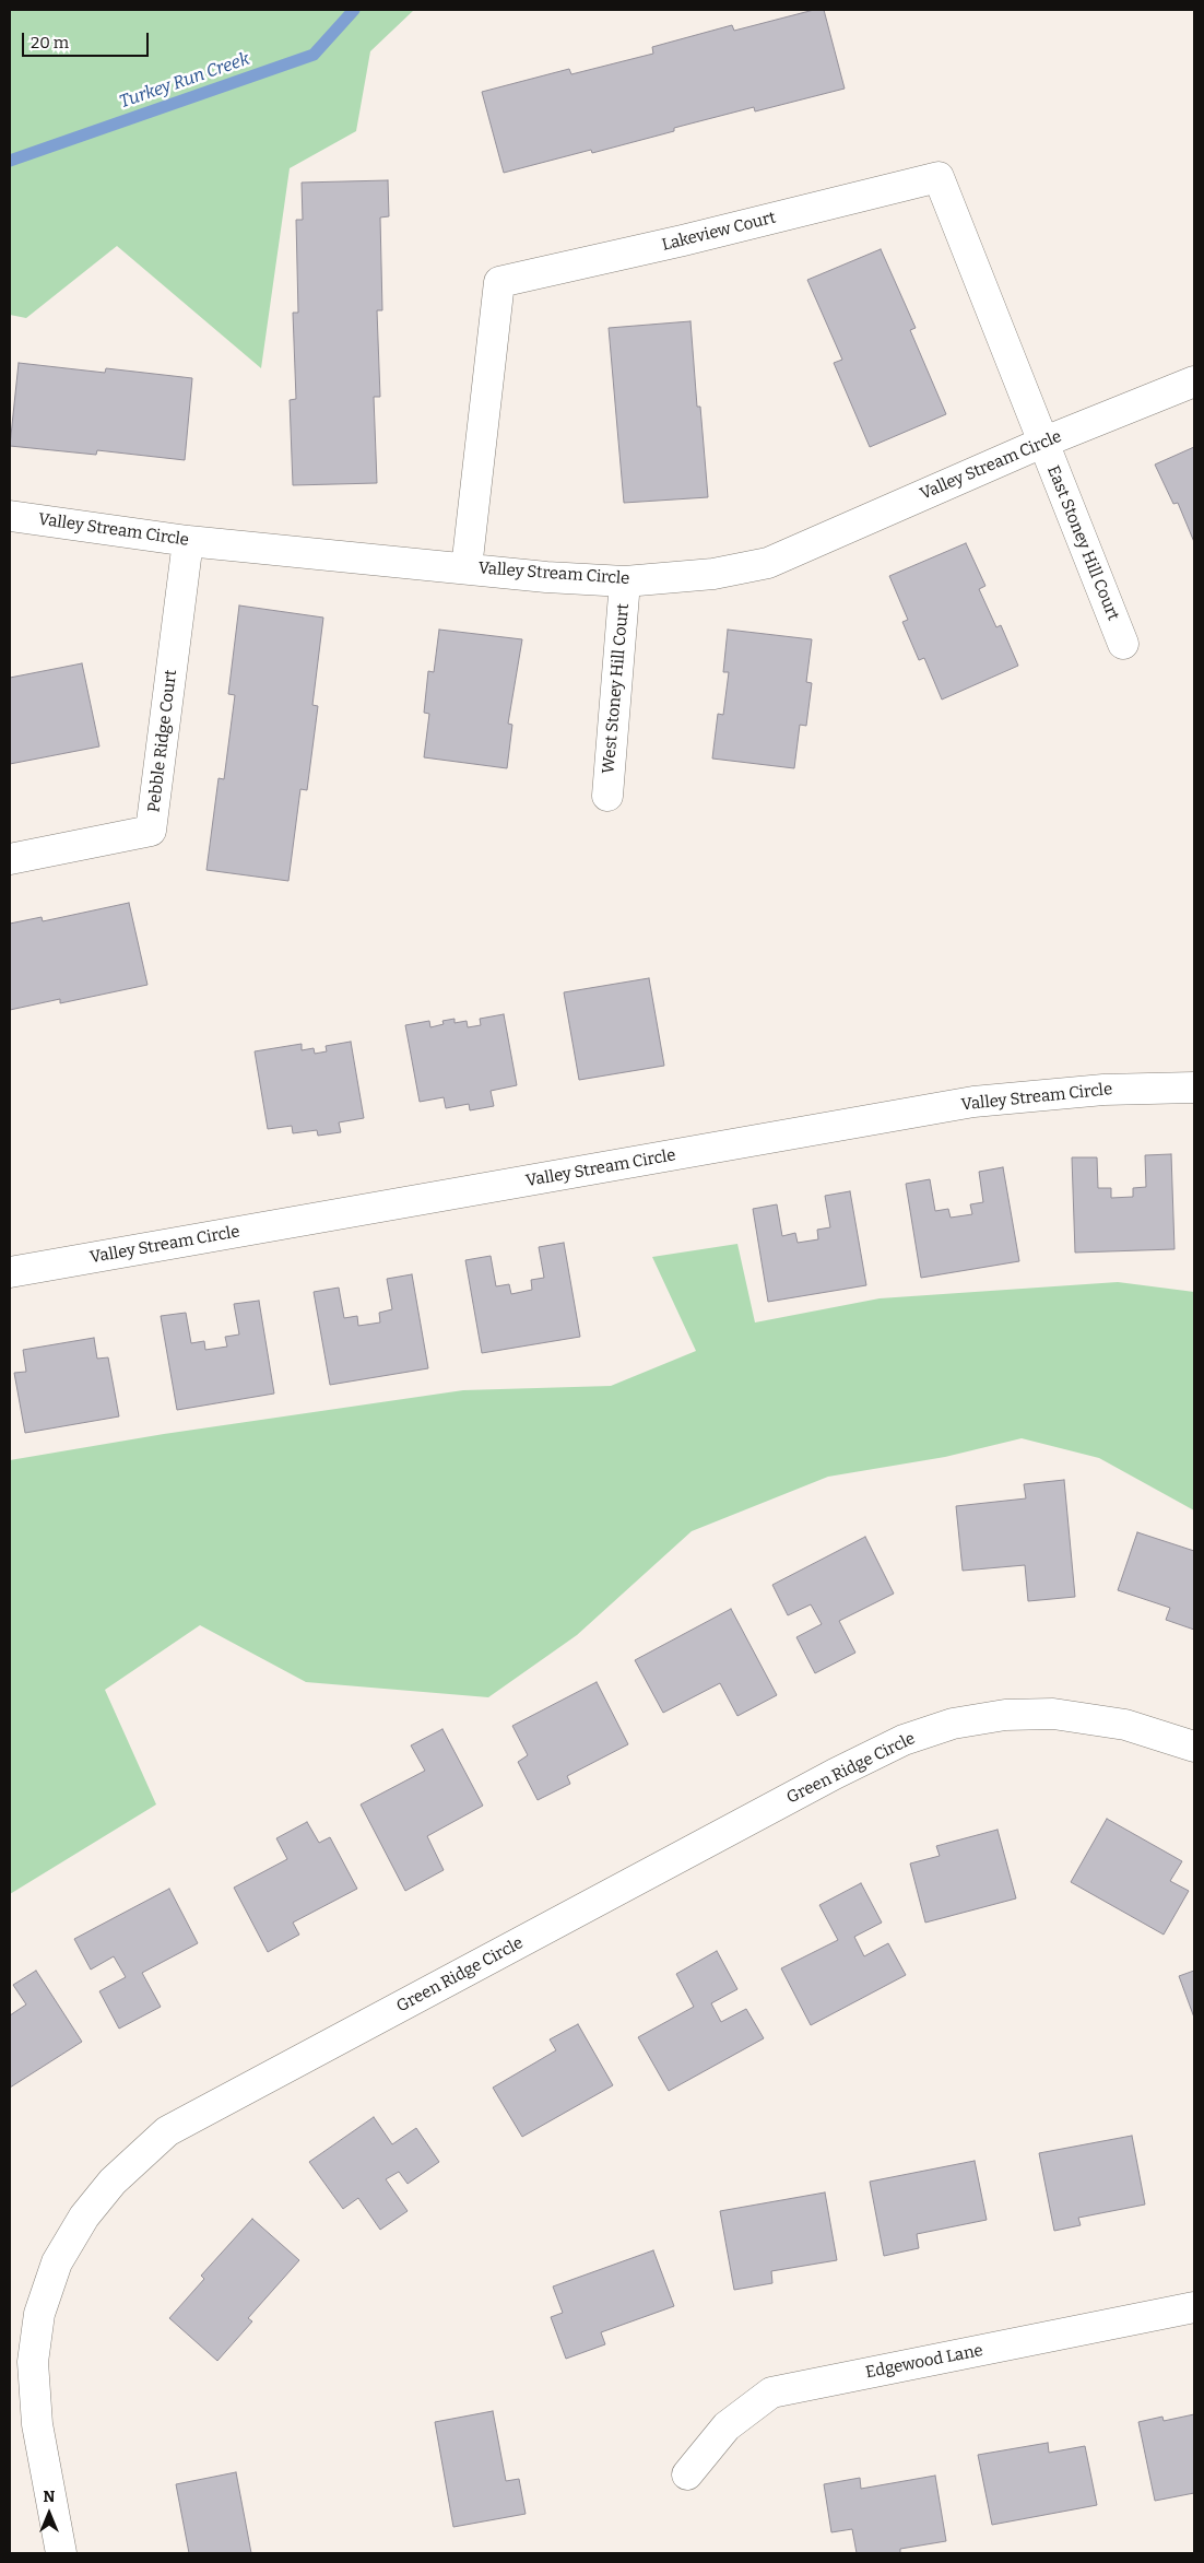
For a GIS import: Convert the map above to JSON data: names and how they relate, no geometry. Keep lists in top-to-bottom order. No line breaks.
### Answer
{"streets":{"street":["Lakeview Court","Valley Stream Circle","East Stoney Hill Court","West Stoney Hill Court","Pebble Ridge Court","Green Ridge Circle","Edgewood Lane"]},"crossings":[["Lakeview Court","Valley Stream Circle"],["Lakeview Court","East Stoney Hill Court"],["Valley Stream Circle","East Stoney Hill Court"],["Valley Stream Circle","West Stoney Hill Court"],["Valley Stream Circle","Pebble Ridge Court"]],"water":["Turkey Run Creek"],"scale_bar":"20 m","north":"top"}
